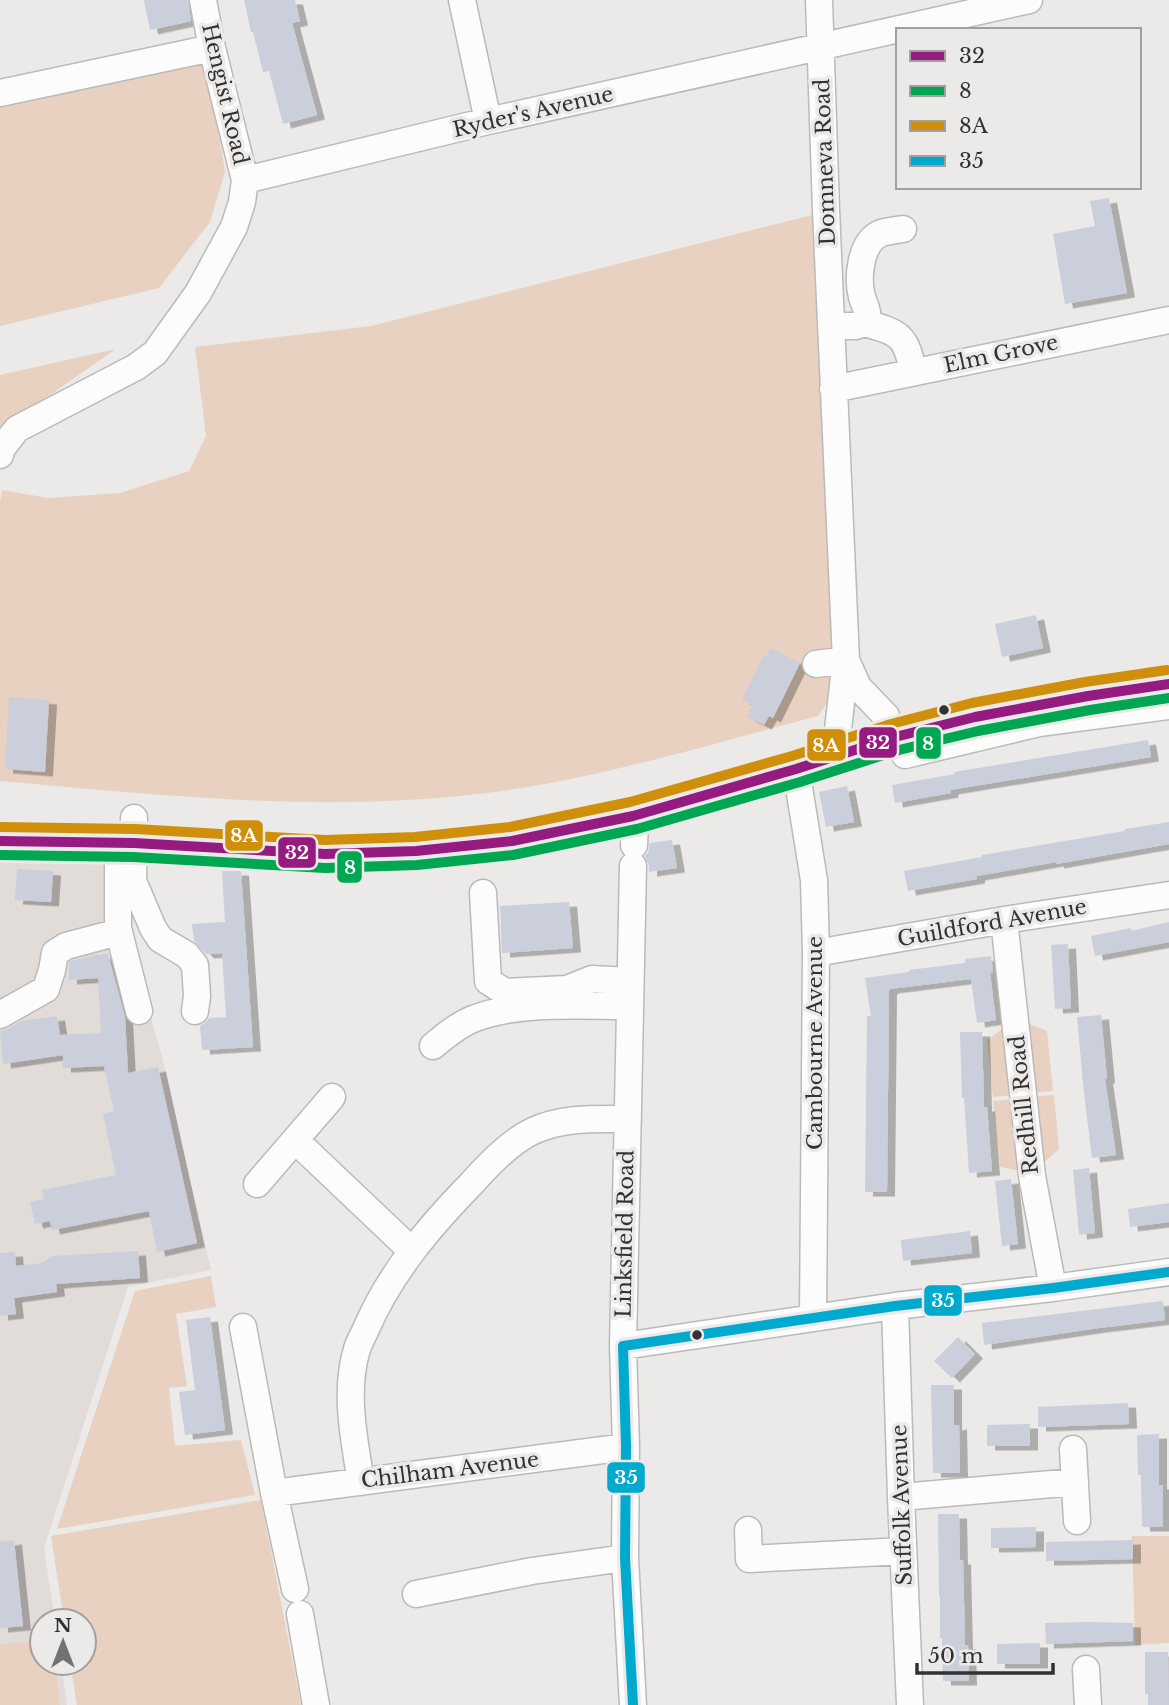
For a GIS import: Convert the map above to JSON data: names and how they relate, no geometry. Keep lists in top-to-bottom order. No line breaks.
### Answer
{"streets":{"street":["Hengist Road","Ryder's Avenue","Domneva Road","Elm Grove","Guildford Avenue","Cambourne Avenue","Redhill Road","Linksfield Road","Chilham Avenue","Suffolk Avenue"]},"crossings":[["Hengist Road","Ryder's Avenue"],["Ryder's Avenue","Domneva Road"],["Domneva Road","Elm Grove"],["Guildford Avenue","Cambourne Avenue"],["Guildford Avenue","Redhill Road"],["Linksfield Road","Chilham Avenue"]],"lines":["transit line 8A","transit line 32","transit line 8","transit line 35"],"legend":["32","8","8A","35"],"scale_bar":"50 m","north":"top"}
